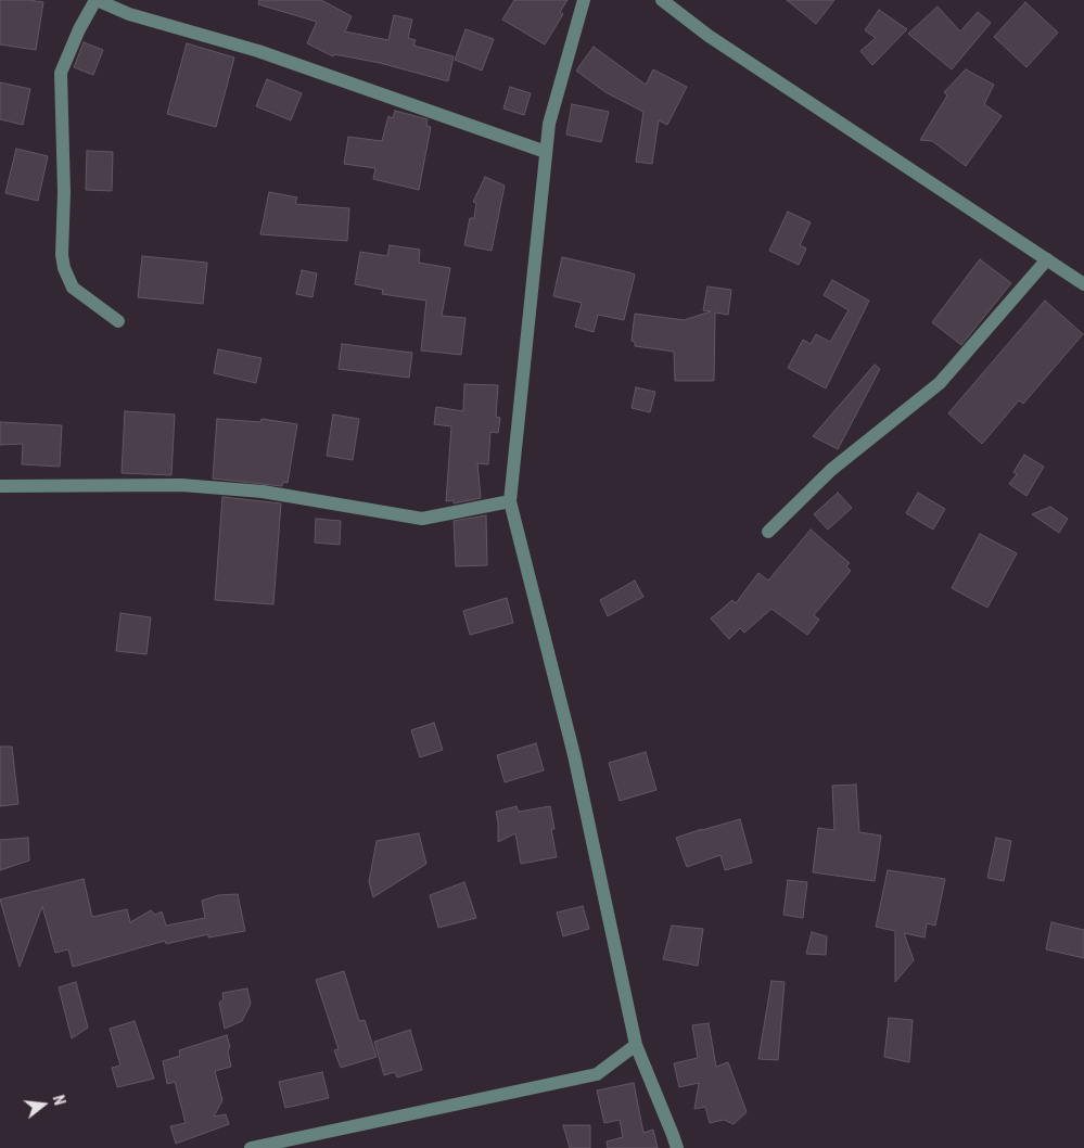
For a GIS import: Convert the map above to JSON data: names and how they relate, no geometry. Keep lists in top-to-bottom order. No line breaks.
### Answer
{"north":"right"}
